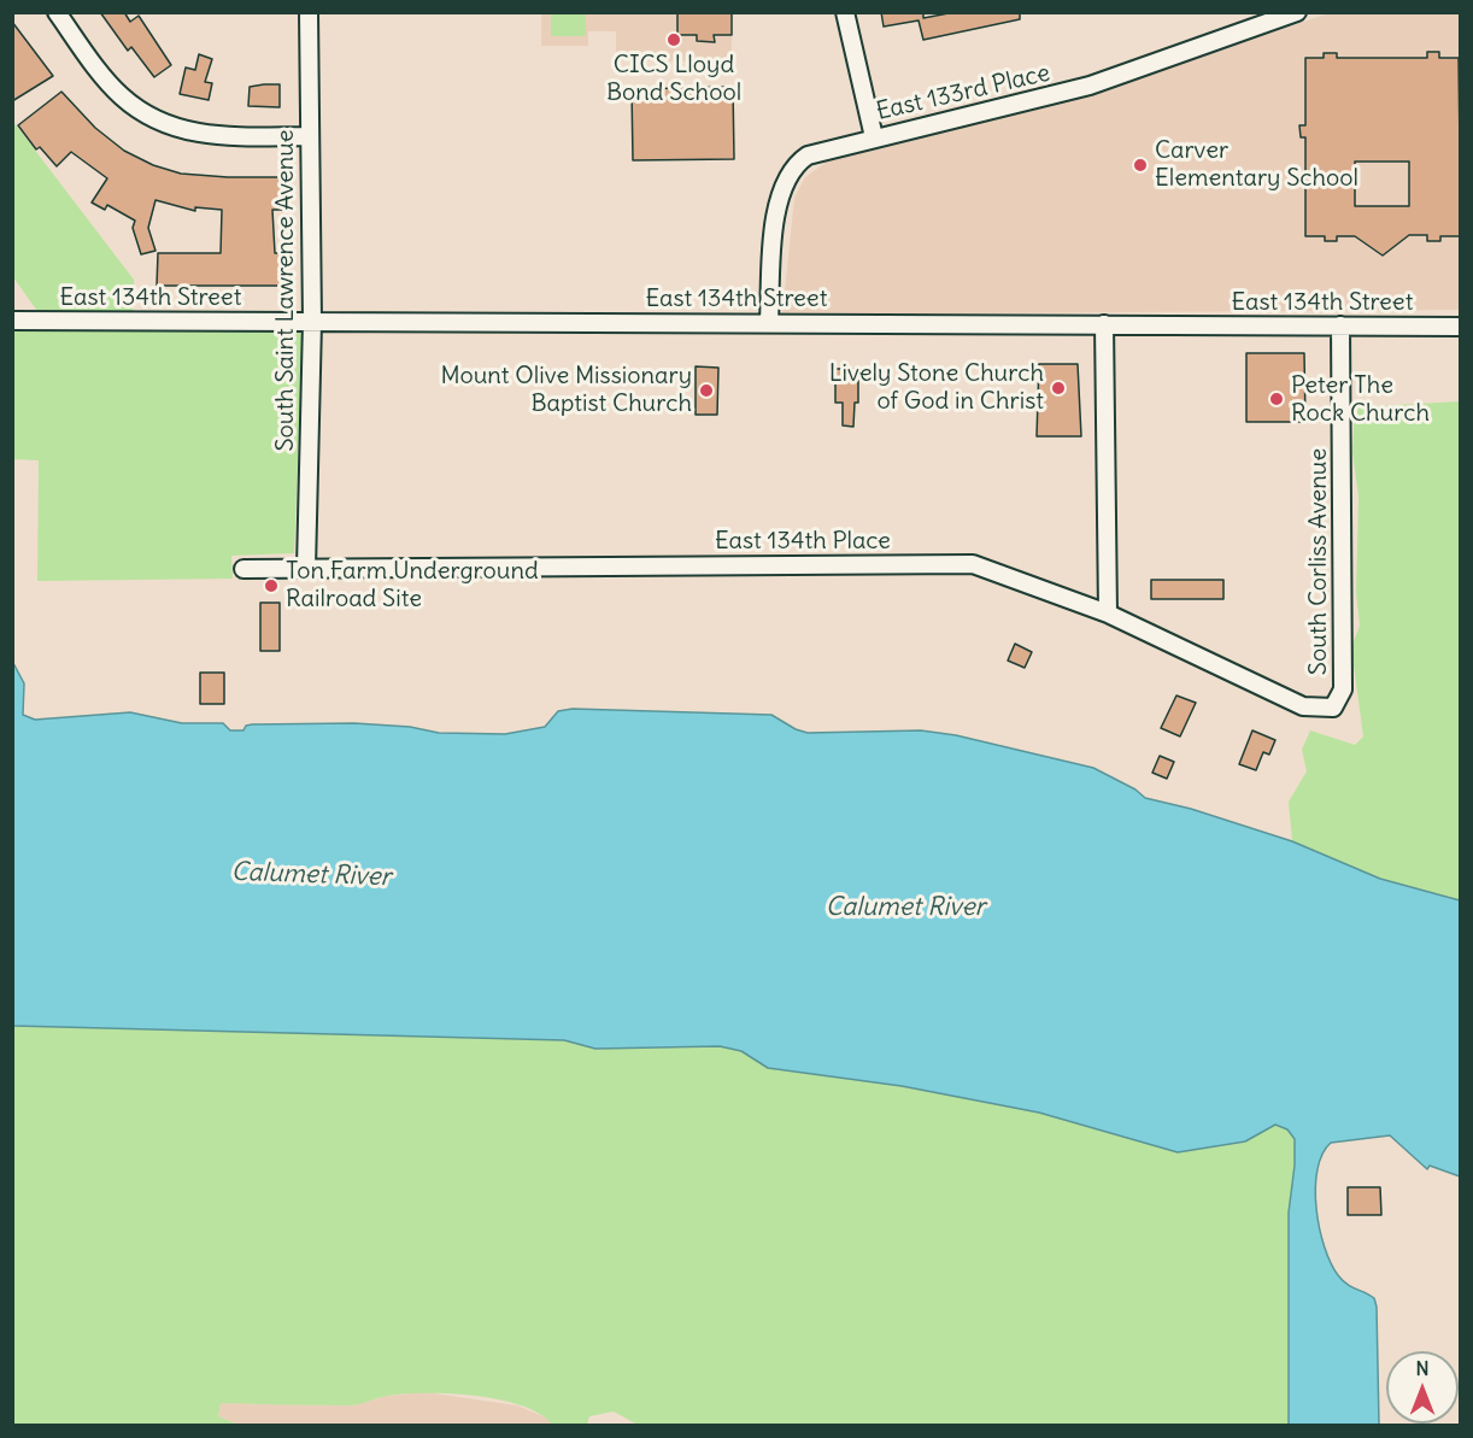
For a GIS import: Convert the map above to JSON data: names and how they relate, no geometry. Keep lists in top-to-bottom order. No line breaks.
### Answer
{"streets":{"street":["East 133rd Place","South Saint Lawrence Avenue","East 134th Street","East 134th Place","South Corliss Avenue"]},"crossings":[["East 133rd Place","East 134th Street"],["South Saint Lawrence Avenue","East 134th Street"],["South Saint Lawrence Avenue","East 134th Place"],["East 134th Street","South Corliss Avenue"],["East 134th Place","South Corliss Avenue"]],"water":["Calumet River"],"places":["CICS Lloyd Bond School","Carver Elementary School","Lively Stone Church of God in Christ","Mount Olive Missionary Baptist Church","Peter The Rock Church","Ton Farm Underground Railroad Site"],"north":"top"}
